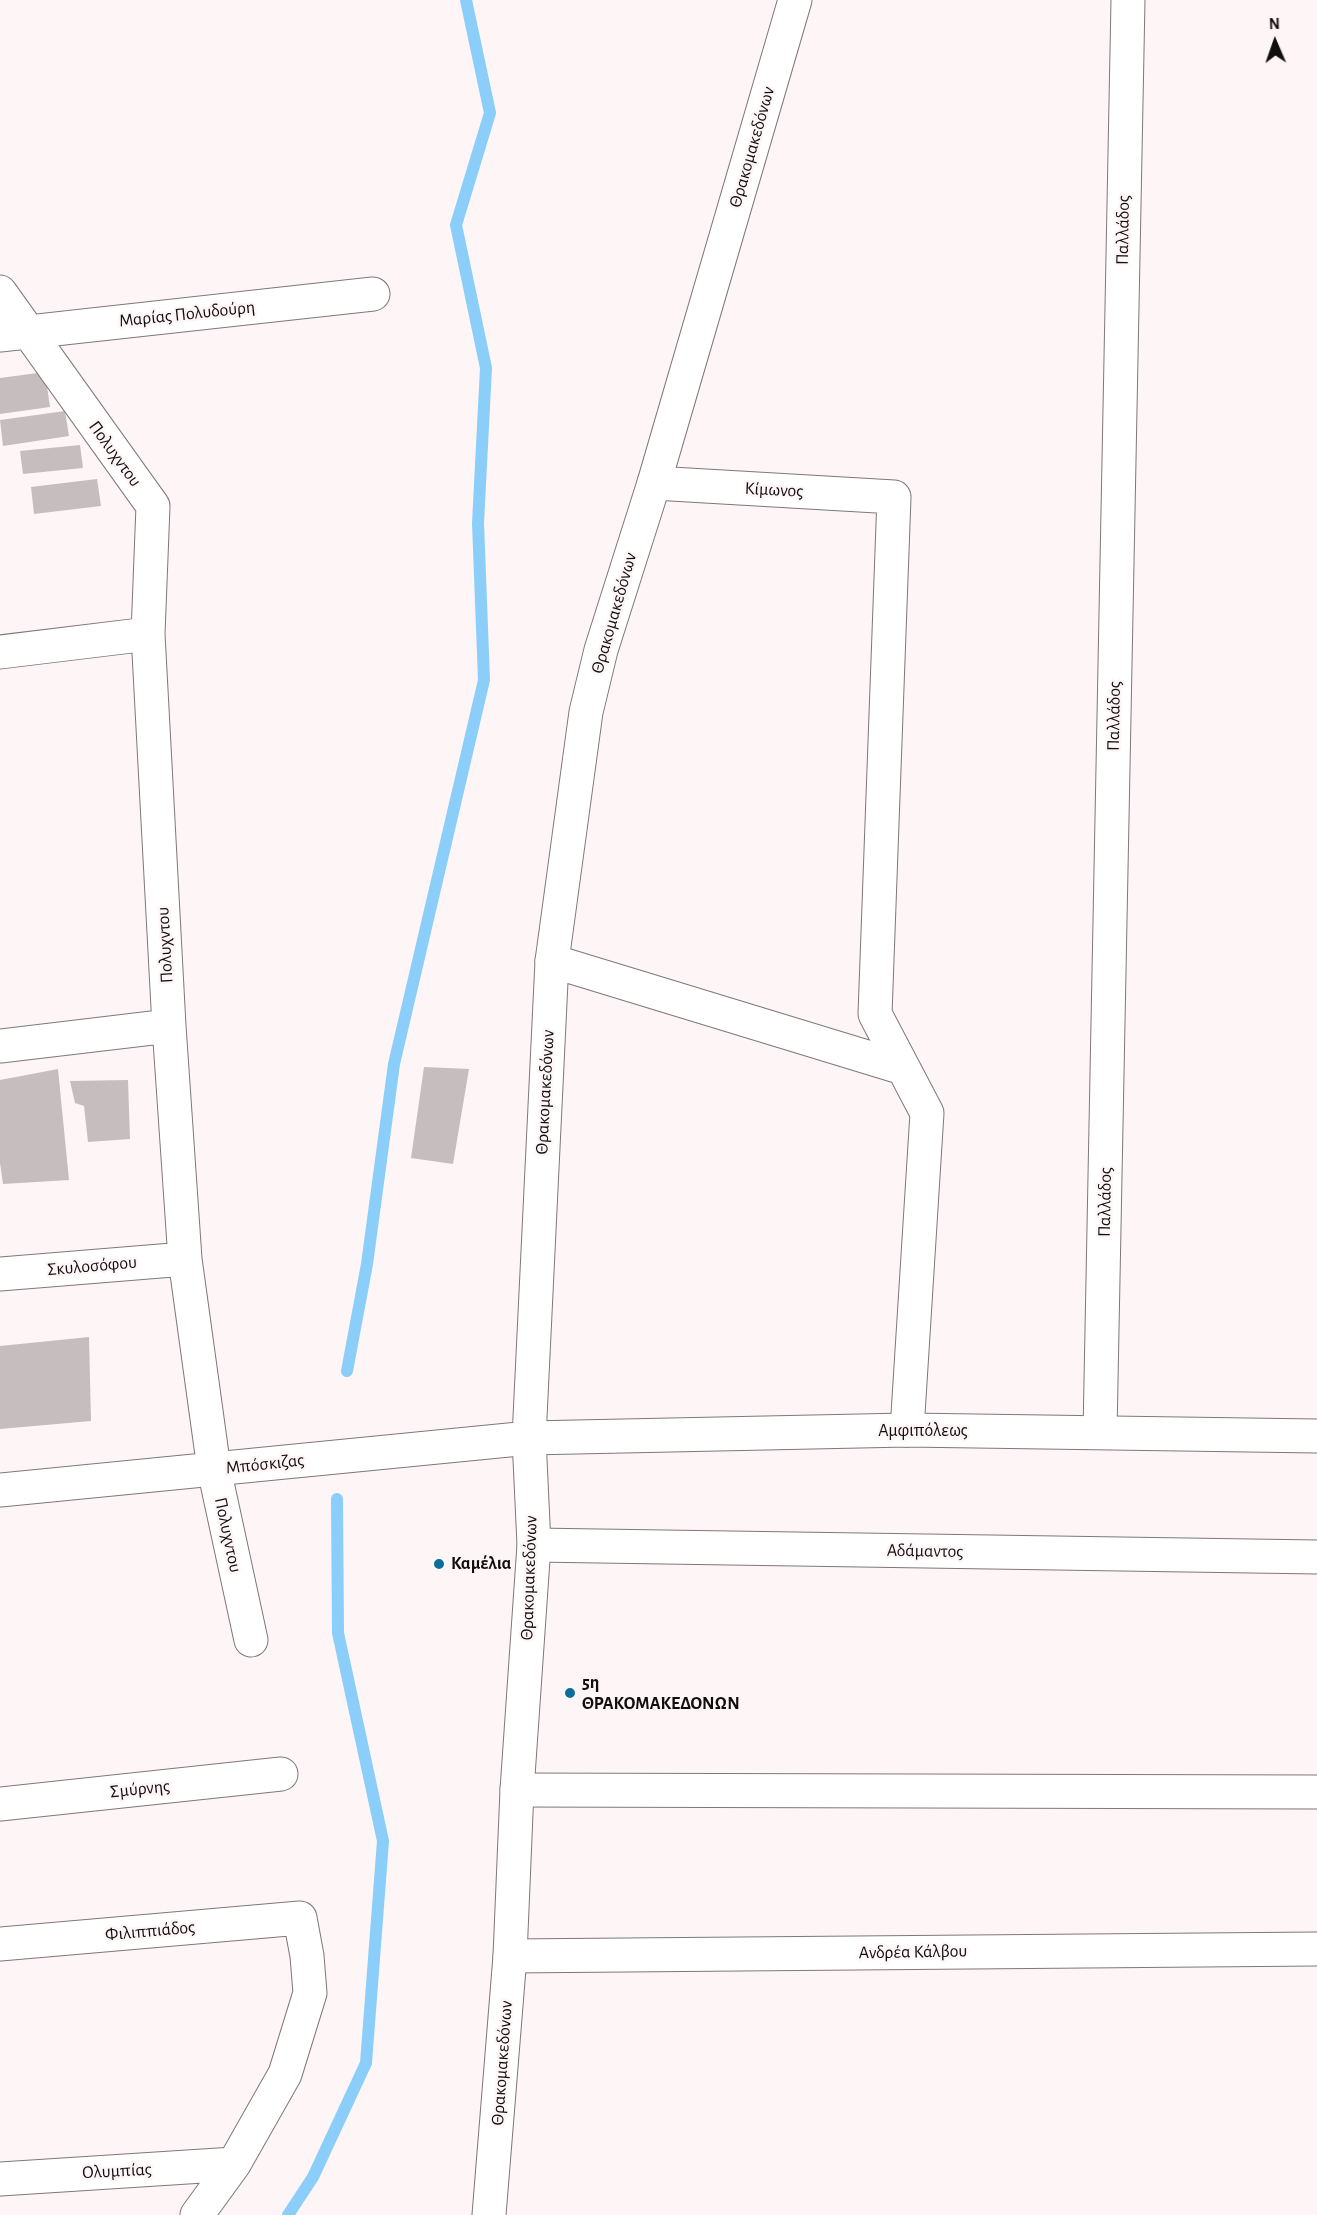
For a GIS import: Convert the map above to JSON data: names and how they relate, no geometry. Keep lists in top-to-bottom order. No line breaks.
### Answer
{"streets":{"street":["Θρακομακεδόνων","Παλλάδος","Μαρίας Πολυδούρη","Πολυχντου","Κίμωνος","Σκυλοσόφου","Αμφιπόλεως","Μπόσκιζας","Αδάμαντος","Σμύρνης","Φιλιππιάδος","Ανδρέα Κάλβου","Ολυμπίας"]},"crossings":[["Θρακομακεδόνων","Κίμωνος"],["Θρακομακεδόνων","Αμφιπόλεως"],["Θρακομακεδόνων","Μπόσκιζας"],["Θρακομακεδόνων","Αδάμαντος"],["Θρακομακεδόνων","Ανδρέα Κάλβου"],["Παλλάδος","Αμφιπόλεως"],["Μαρίας Πολυδούρη","Πολυχντου"],["Πολυχντου","Σκυλοσόφου"],["Πολυχντου","Μπόσκιζας"],["Αμφιπόλεως","Μπόσκιζας"],["Φιλιππιάδος","Ολυμπίας"]],"places":["Καμέλια","5η ΘΡΑΚΟΜΑΚΕΔΟΝΩΝ"],"north":"top"}
